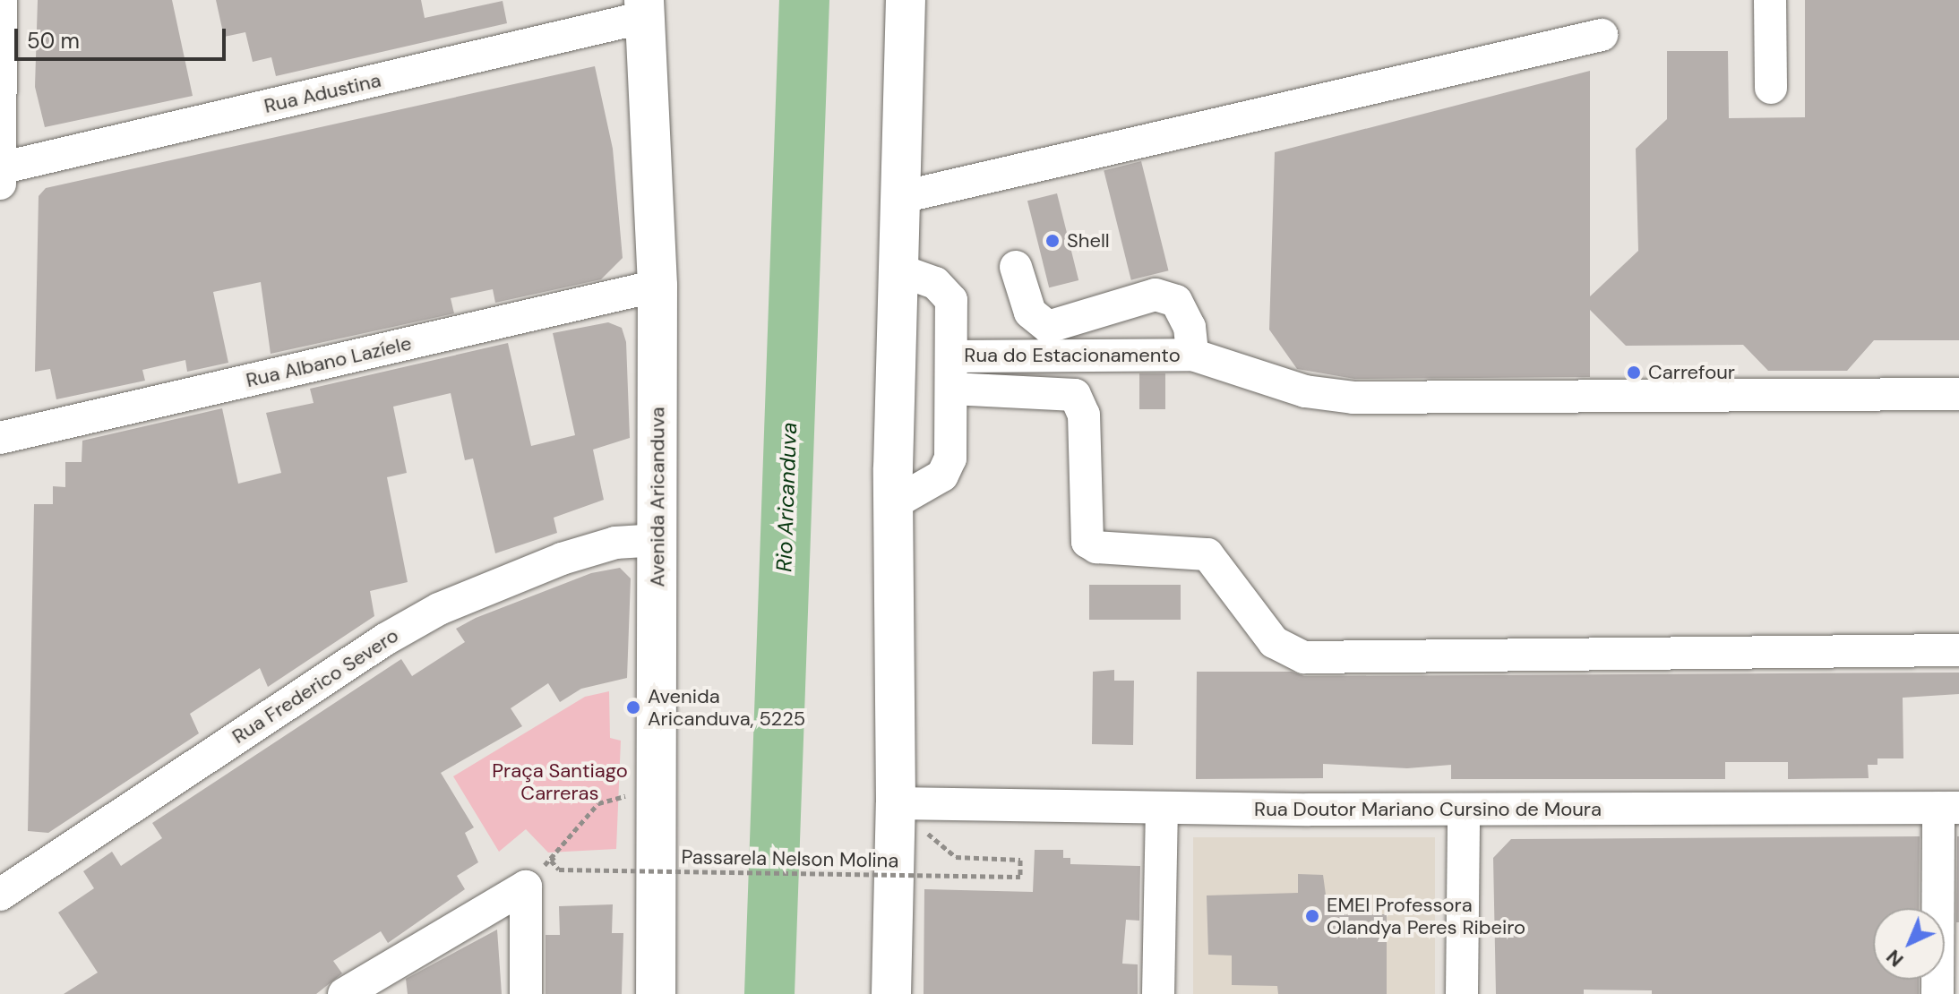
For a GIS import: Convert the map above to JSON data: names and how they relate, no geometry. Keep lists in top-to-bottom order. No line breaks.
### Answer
{"streets":{"highway":["Avenida Aricanduva"],"street":["Rua Adustina","Rua do Estacionamento","Rua Albano Lazíele","Rua Frederico Severo","Rua Doutor Mariano Cursino de Moura"],"path":["Passarela Nelson Molina"]},"crossings":[["Rua Adustina","Avenida Aricanduva"],["Rua Albano Lazíele","Avenida Aricanduva"],["Avenida Aricanduva","Rua Frederico Severo"]],"water":["Rio Aricanduva"],"parks":["Praça Santiago Carreras"],"places":["Shell","Carrefour","Avenida Aricanduva, 5225","EMEI Professora Olandya Peres Ribeiro"],"scale_bar":"50 m","north":"bottom left"}
